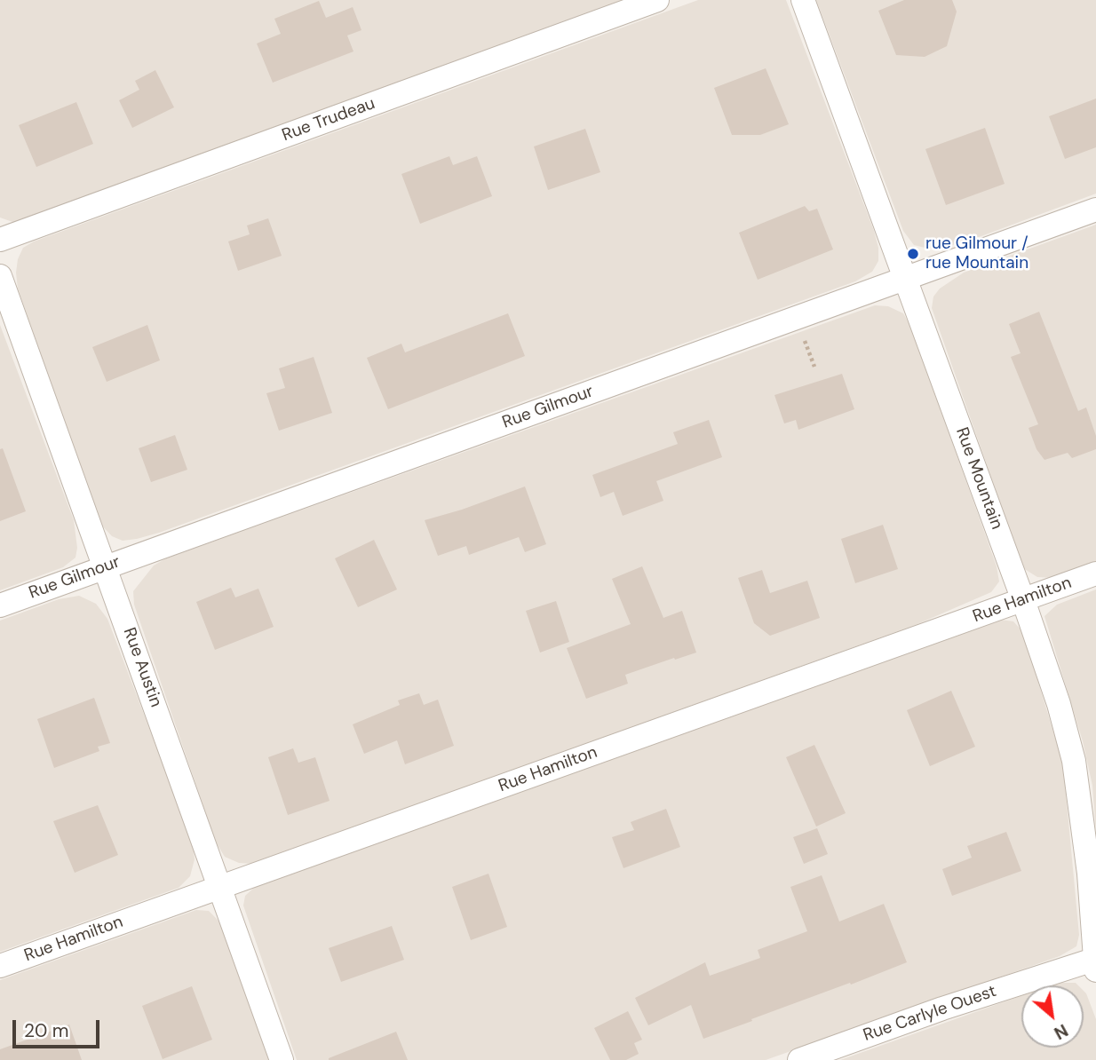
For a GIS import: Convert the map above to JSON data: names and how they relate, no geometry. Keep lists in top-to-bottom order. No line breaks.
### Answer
{"streets":{"street":["Rue Trudeau","Rue Gilmour","Rue Mountain","Rue Hamilton","Rue Austin","Rue Carlyle Ouest"]},"crossings":[["Rue Gilmour","Rue Mountain"],["Rue Gilmour","Rue Austin"],["Rue Mountain","Rue Hamilton"],["Rue Mountain","Rue Carlyle Ouest"],["Rue Hamilton","Rue Austin"]],"places":["rue Gilmour / rue Mountain"],"scale_bar":"20 m","north":"bottom right"}
